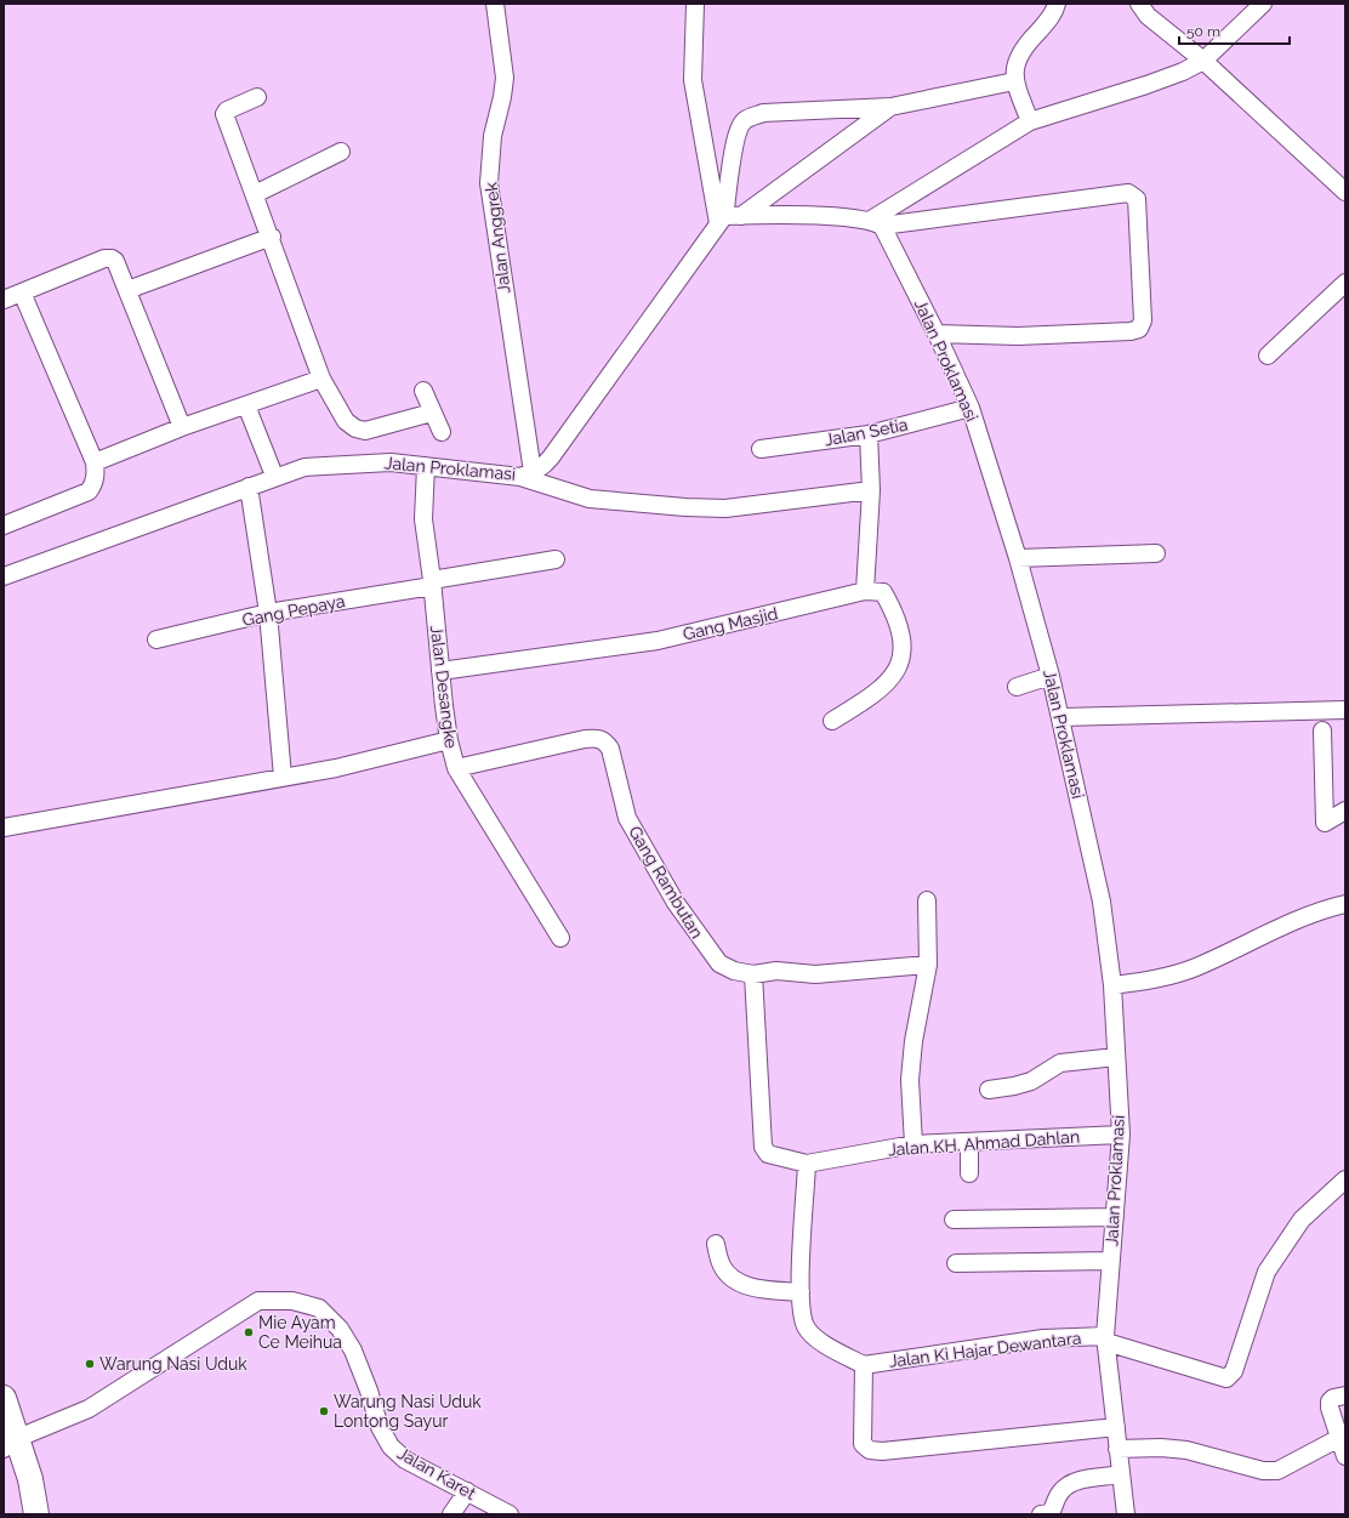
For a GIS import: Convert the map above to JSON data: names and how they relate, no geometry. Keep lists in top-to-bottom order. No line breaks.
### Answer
{"streets":{"street":["Jalan Anggrek","Jalan Proklamasi","Jalan Setia","Gang Pepaya","Gang Masjid","Jalan Desangke","Gang Rambutan","Jalan KH. Ahmad Dahlan","Jalan Ki Hajar Dewantara","Jalan Karet"]},"crossings":[["Jalan Anggrek","Jalan Proklamasi"],["Jalan Proklamasi","Jalan Setia"],["Jalan Proklamasi","Jalan Desangke"],["Jalan Proklamasi","Jalan KH. Ahmad Dahlan"],["Jalan Proklamasi","Jalan Ki Hajar Dewantara"],["Gang Pepaya","Jalan Desangke"],["Gang Masjid","Jalan Desangke"],["Jalan Desangke","Gang Rambutan"]],"places":["Mie Ayam Ce Meihua","Warung Nasi Uduk","Warung Nasi Uduk Lontong Sayur"],"scale_bar":"50 m"}
